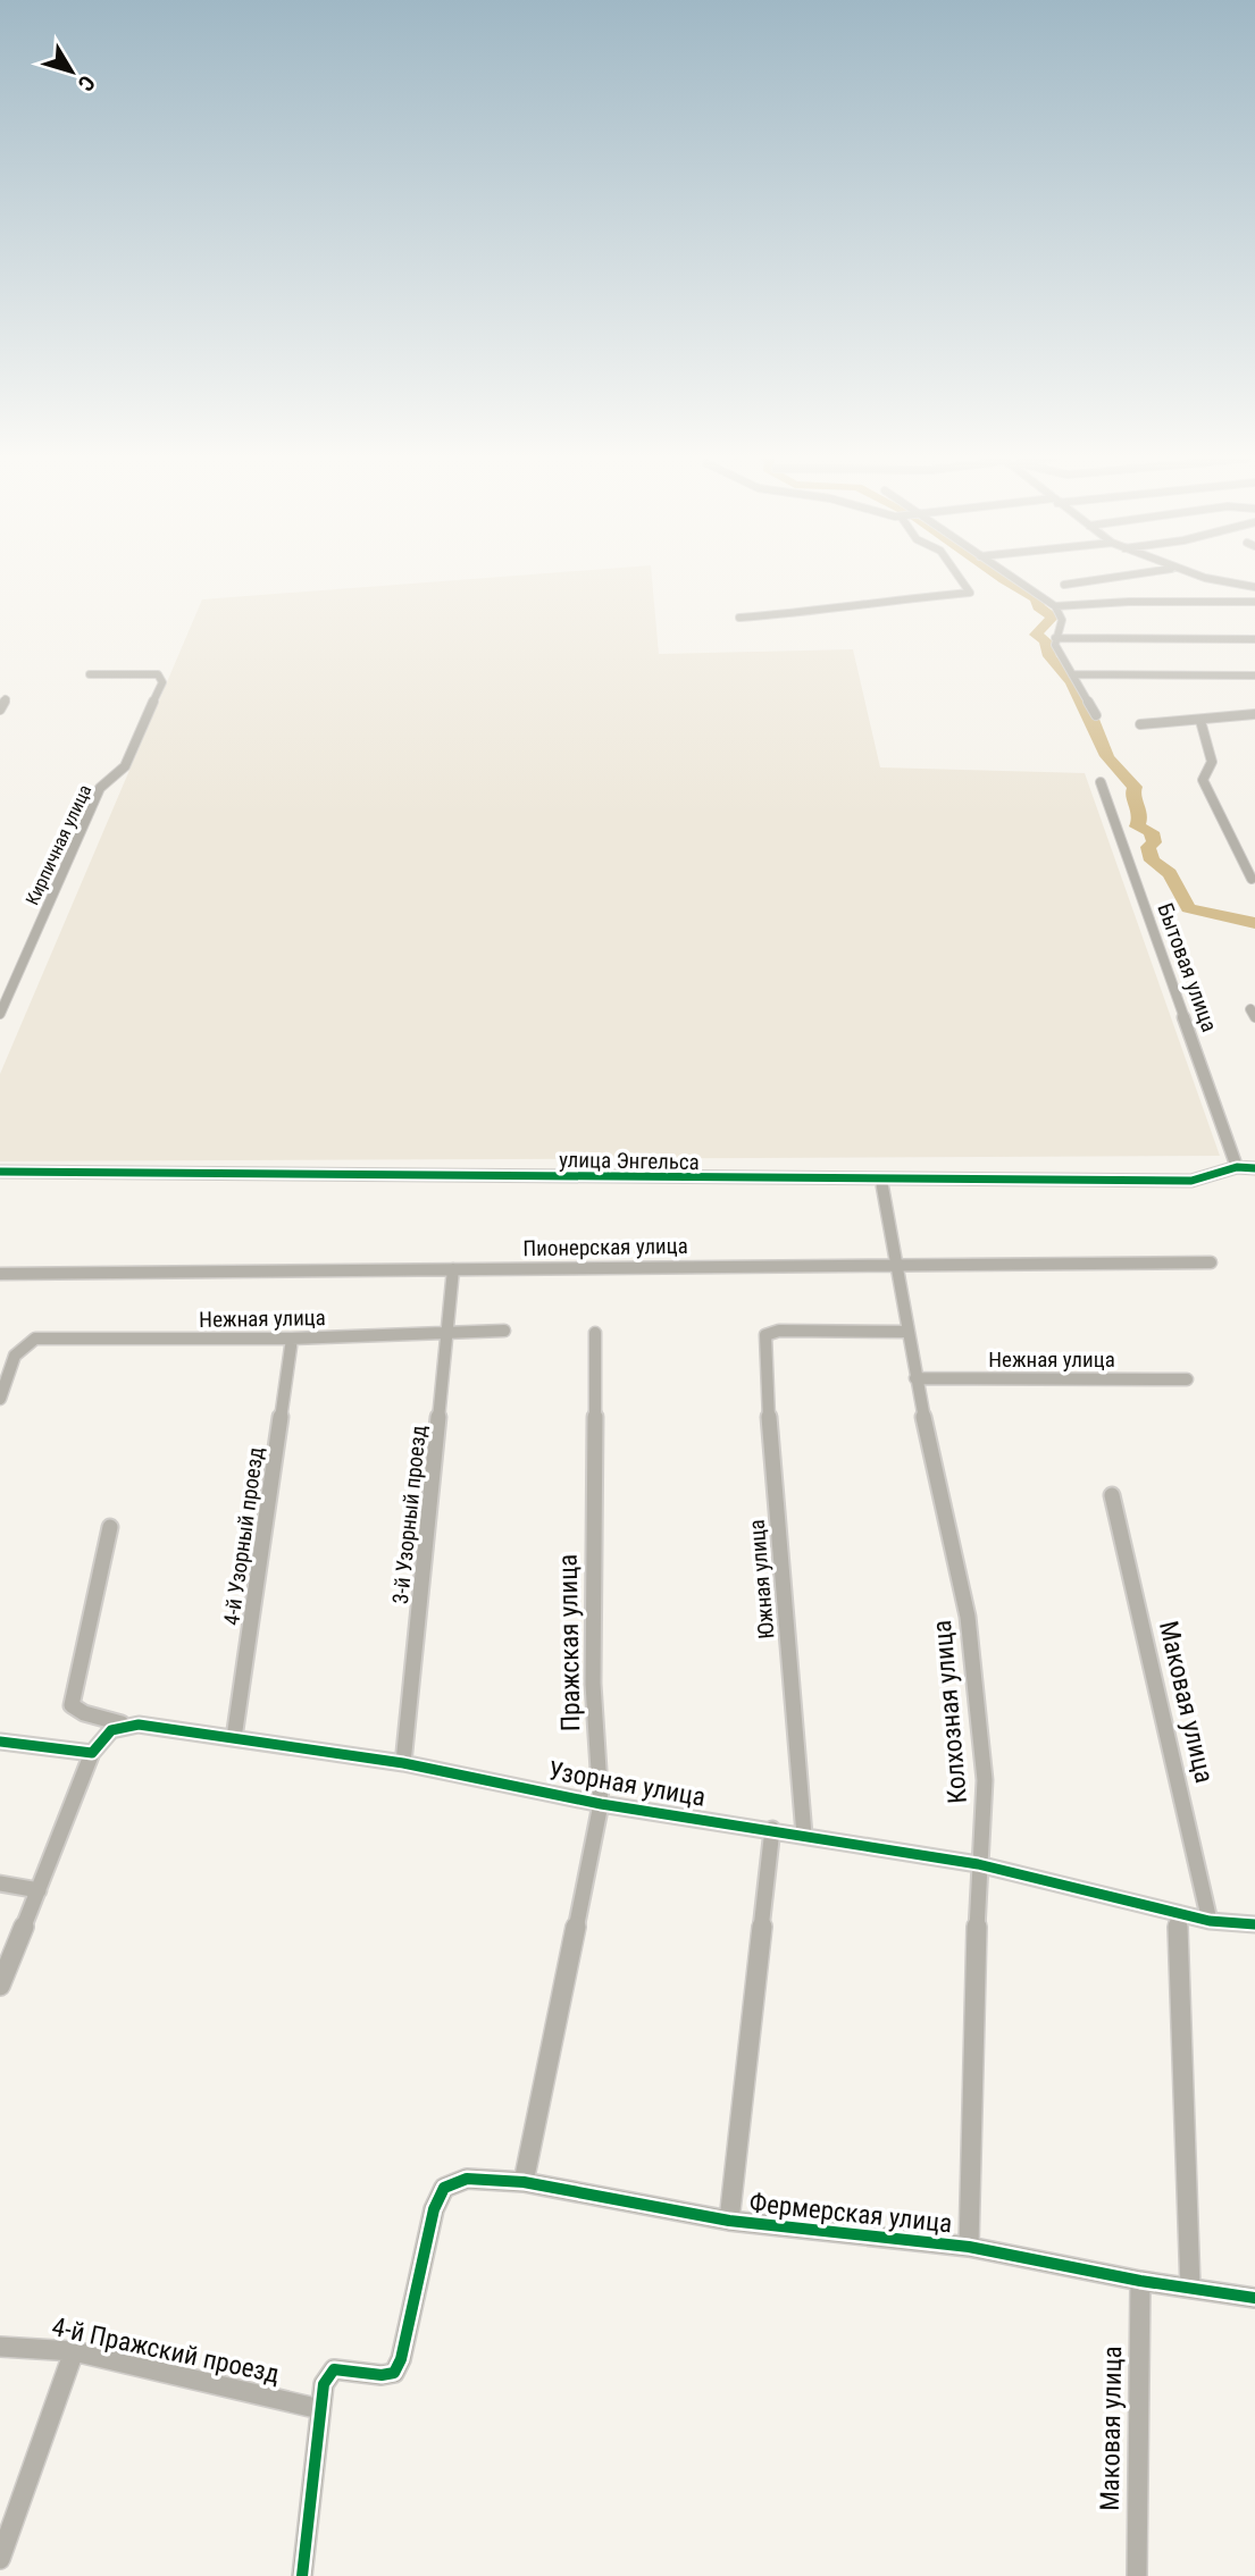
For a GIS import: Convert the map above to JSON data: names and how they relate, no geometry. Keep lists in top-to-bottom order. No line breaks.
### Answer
{"streets":{"street":["Кирпичная улица","Бытовая улица","улица Энгельса","Пионерская улица","Нежная улица","3-й Узорный проезд","4-й Узорный проезд","Южная улица","Пражская улица","Маковая улица","Колхозная улица","Узорная улица","Фермерская улица","4-й Пражский проезд"]},"crossings":[["Бытовая улица","улица Энгельса"],["улица Энгельса","Колхозная улица"],["Пионерская улица","3-й Узорный проезд"],["Пионерская улица","Колхозная улица"],["Нежная улица","3-й Узорный проезд"],["Нежная улица","4-й Узорный проезд"],["Нежная улица","Колхозная улица"],["3-й Узорный проезд","Узорная улица"],["4-й Узорный проезд","Узорная улица"],["Южная улица","Колхозная улица"],["Южная улица","Узорная улица"],["Пражская улица","Узорная улица"],["Пражская улица","Фермерская улица"],["Маковая улица","Узорная улица"],["Маковая улица","Фермерская улица"],["Колхозная улица","Узорная улица"],["Колхозная улица","Фермерская улица"],["Фермерская улица","4-й Пражский проезд"]],"north":"bottom right"}
